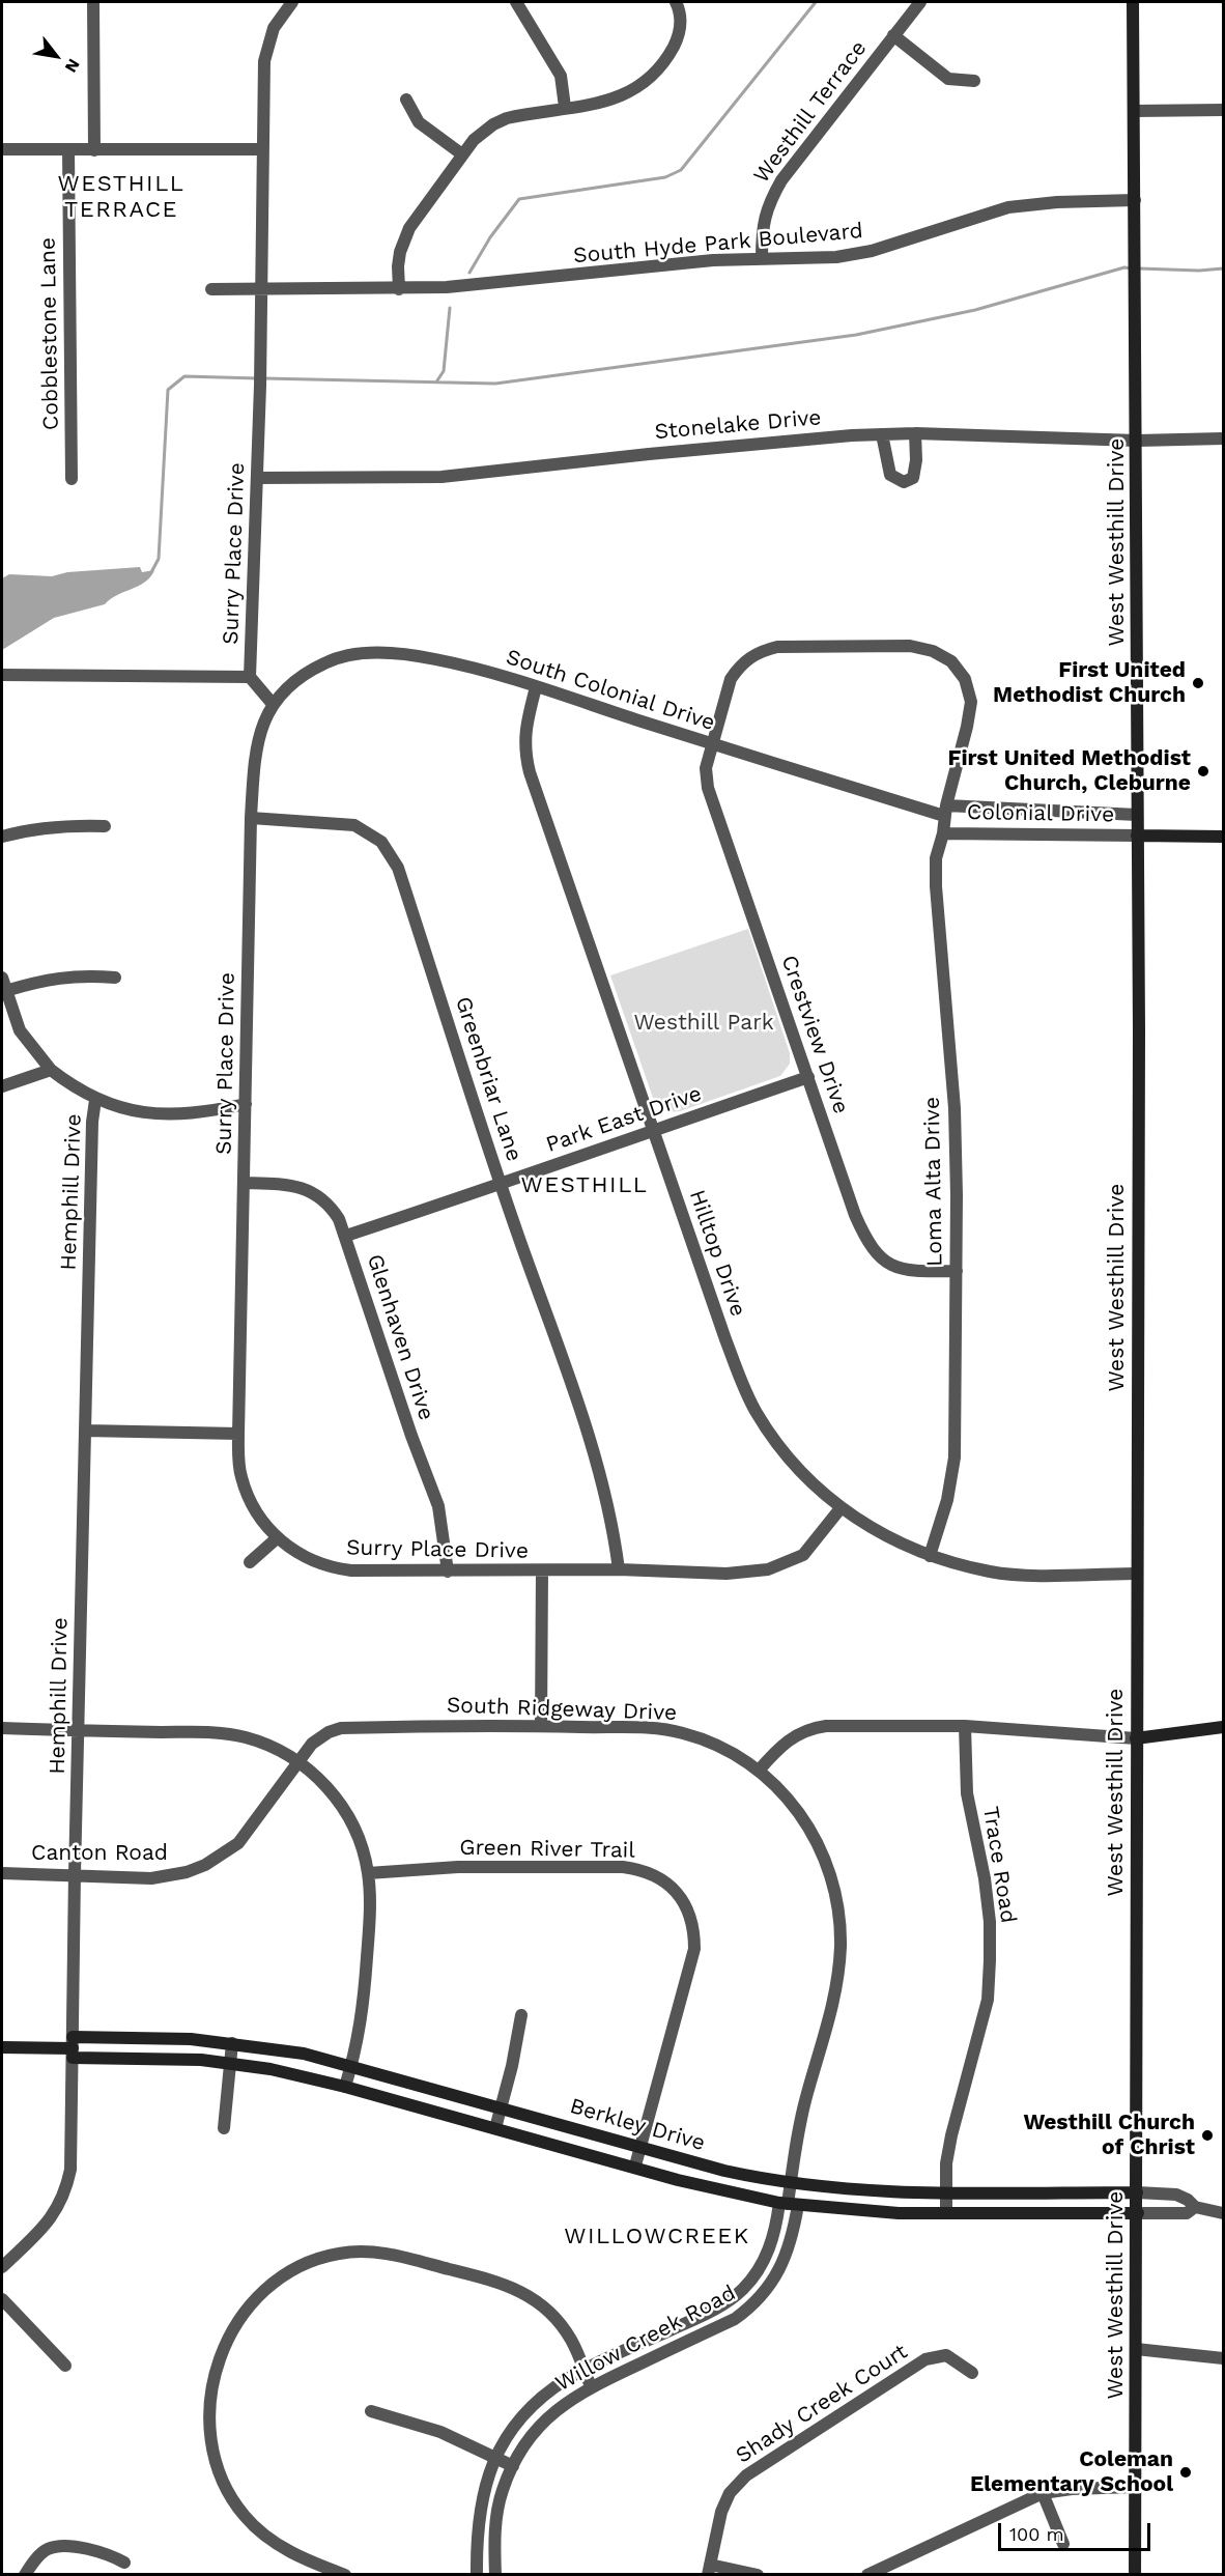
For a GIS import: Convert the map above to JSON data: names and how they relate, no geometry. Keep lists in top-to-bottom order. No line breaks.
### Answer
{"streets":{"street":["Westhill Terrace","South Hyde Park Boulevard","Cobblestone Lane","Stonelake Drive","West Westhill Drive","Surry Place Drive","South Colonial Drive","Colonial Drive","Crestview Drive","Greenbriar Lane","Park East Drive","Loma Alta Drive","Hemphill Drive","Hilltop Drive","Glenhaven Drive","South Ridgeway Drive","Green River Trail","Canton Road","Trace Road","Berkley Drive","Willow Creek Road","Shady Creek Court"]},"crossings":[["Westhill Terrace","South Hyde Park Boulevard"],["South Hyde Park Boulevard","West Westhill Drive"],["South Hyde Park Boulevard","Surry Place Drive"],["Stonelake Drive","West Westhill Drive"],["Stonelake Drive","Surry Place Drive"],["West Westhill Drive","Colonial Drive"],["West Westhill Drive","Hilltop Drive"],["West Westhill Drive","Berkley Drive"],["Surry Place Drive","South Colonial Drive"],["Surry Place Drive","Greenbriar Lane"],["Surry Place Drive","Hilltop Drive"],["Surry Place Drive","Glenhaven Drive"],["South Colonial Drive","Colonial Drive"],["South Colonial Drive","Crestview Drive"],["South Colonial Drive","Loma Alta Drive"],["South Colonial Drive","Hilltop Drive"],["Colonial Drive","Crestview Drive"],["Colonial Drive","Loma Alta Drive"],["Crestview Drive","Park East Drive"],["Crestview Drive","Loma Alta Drive"],["Greenbriar Lane","Park East Drive"],["Park East Drive","Hilltop Drive"],["Park East Drive","Glenhaven Drive"],["Loma Alta Drive","Hilltop Drive"],["Hemphill Drive","Canton Road"],["Hemphill Drive","Berkley Drive"],["South Ridgeway Drive","Canton Road"],["South Ridgeway Drive","Willow Creek Road"],["Green River Trail","Berkley Drive"],["Trace Road","Berkley Drive"],["Berkley Drive","Willow Creek Road"]],"districts":["WESTHILL TERRACE","WESTHILL","WILLOWCREEK"],"parks":["Westhill Park"],"places":["First United Methodist Church","First United Methodist Church, Cleburne","Westhill Church of Christ","Coleman Elementary School"],"scale_bar":"100 m","north":"bottom right"}
